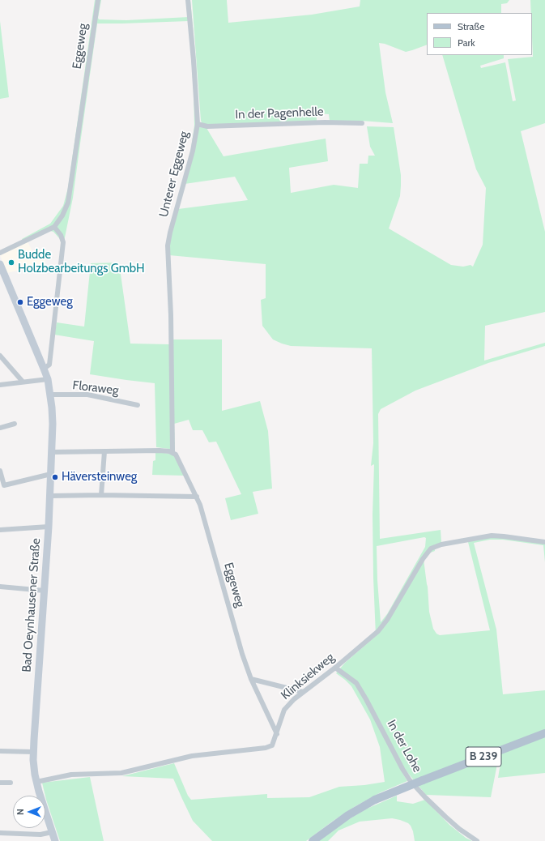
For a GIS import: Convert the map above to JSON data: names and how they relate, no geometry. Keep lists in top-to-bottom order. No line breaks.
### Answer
{"streets":{"main road":["Bad Oeynhausener Straße","B 239"],"street":["Eggeweg","In der Pagenhelle","Unterer Eggeweg","Floraweg","Klinksiekweg","In der Lohe"]},"crossings":[["Eggeweg","Unterer Eggeweg"],["Eggeweg","Klinksiekweg"],["In der Pagenhelle","Unterer Eggeweg"],["Floraweg","Bad Oeynhausener Straße"],["Bad Oeynhausener Straße","Klinksiekweg"],["Klinksiekweg","In der Lohe"]],"places":["Budde Holzbearbeitungs GmbH","Eggeweg","Häversteinweg"],"legend":["Straße","Park"],"north":"left"}
